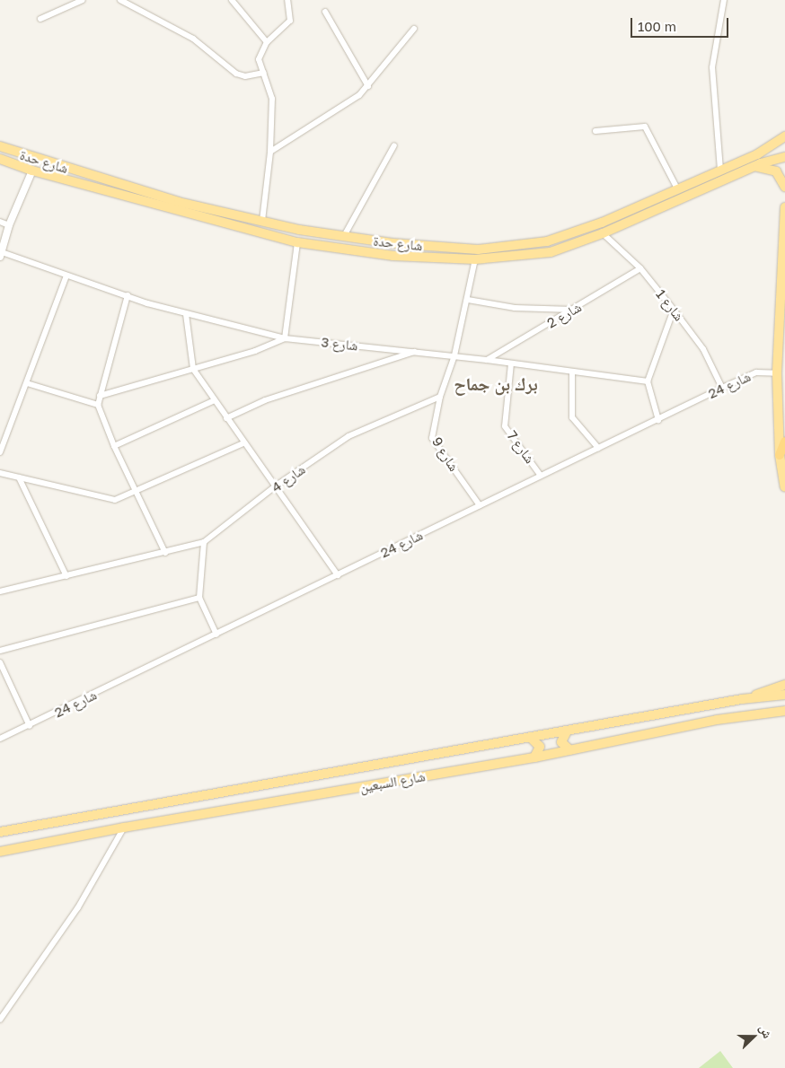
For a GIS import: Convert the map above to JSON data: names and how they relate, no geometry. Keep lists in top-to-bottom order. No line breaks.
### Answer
{"streets":{"main road":["شارع حدة","شارع السبعين"],"street":["شارع 1","شارع 2","شارع 3","شارع 24","شارع 7","شارع 9","شارع 4"]},"crossings":[["شارع حدة","شارع 1"],["شارع 1","شارع 2"],["شارع 1","شارع 24"],["شارع 2","شارع 3"],["شارع 3","شارع 7"],["شارع 24","شارع 7"],["شارع 24","شارع 9"],["شارع 9","شارع 4"]],"districts":["برك بن جماح"],"scale_bar":"100 m","north":"right"}
